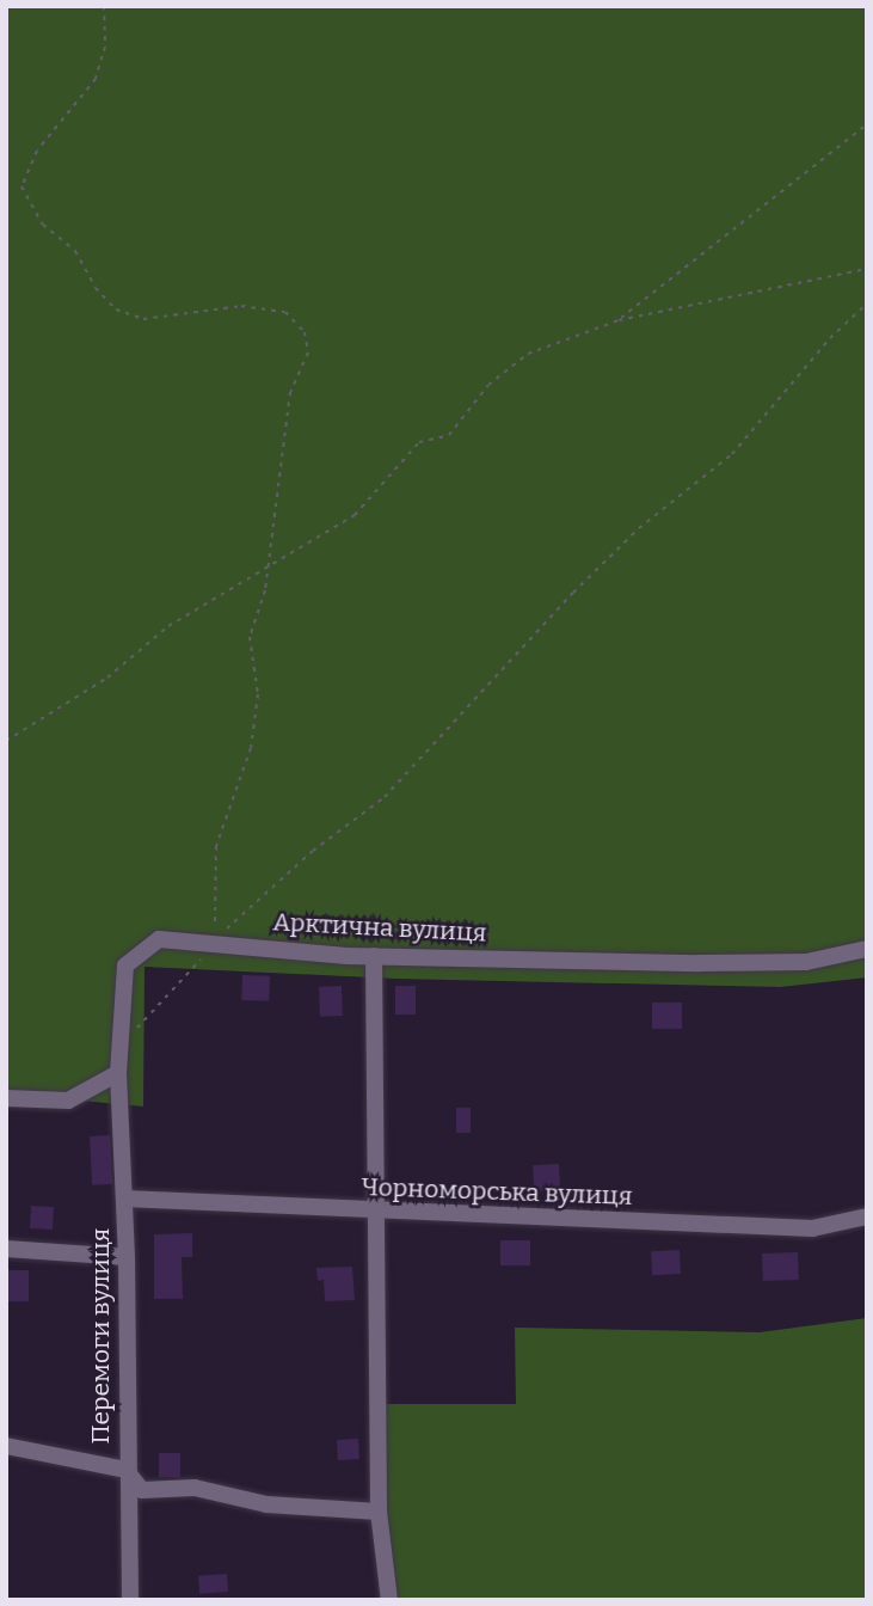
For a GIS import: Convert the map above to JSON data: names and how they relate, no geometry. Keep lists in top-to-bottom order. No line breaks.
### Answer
{"streets":{"lane":["Арктична вулиця","Чорноморська вулиця","Перемоги вулиця"]},"crossings":[["Арктична вулиця","Перемоги вулиця"],["Чорноморська вулиця","Перемоги вулиця"]]}
